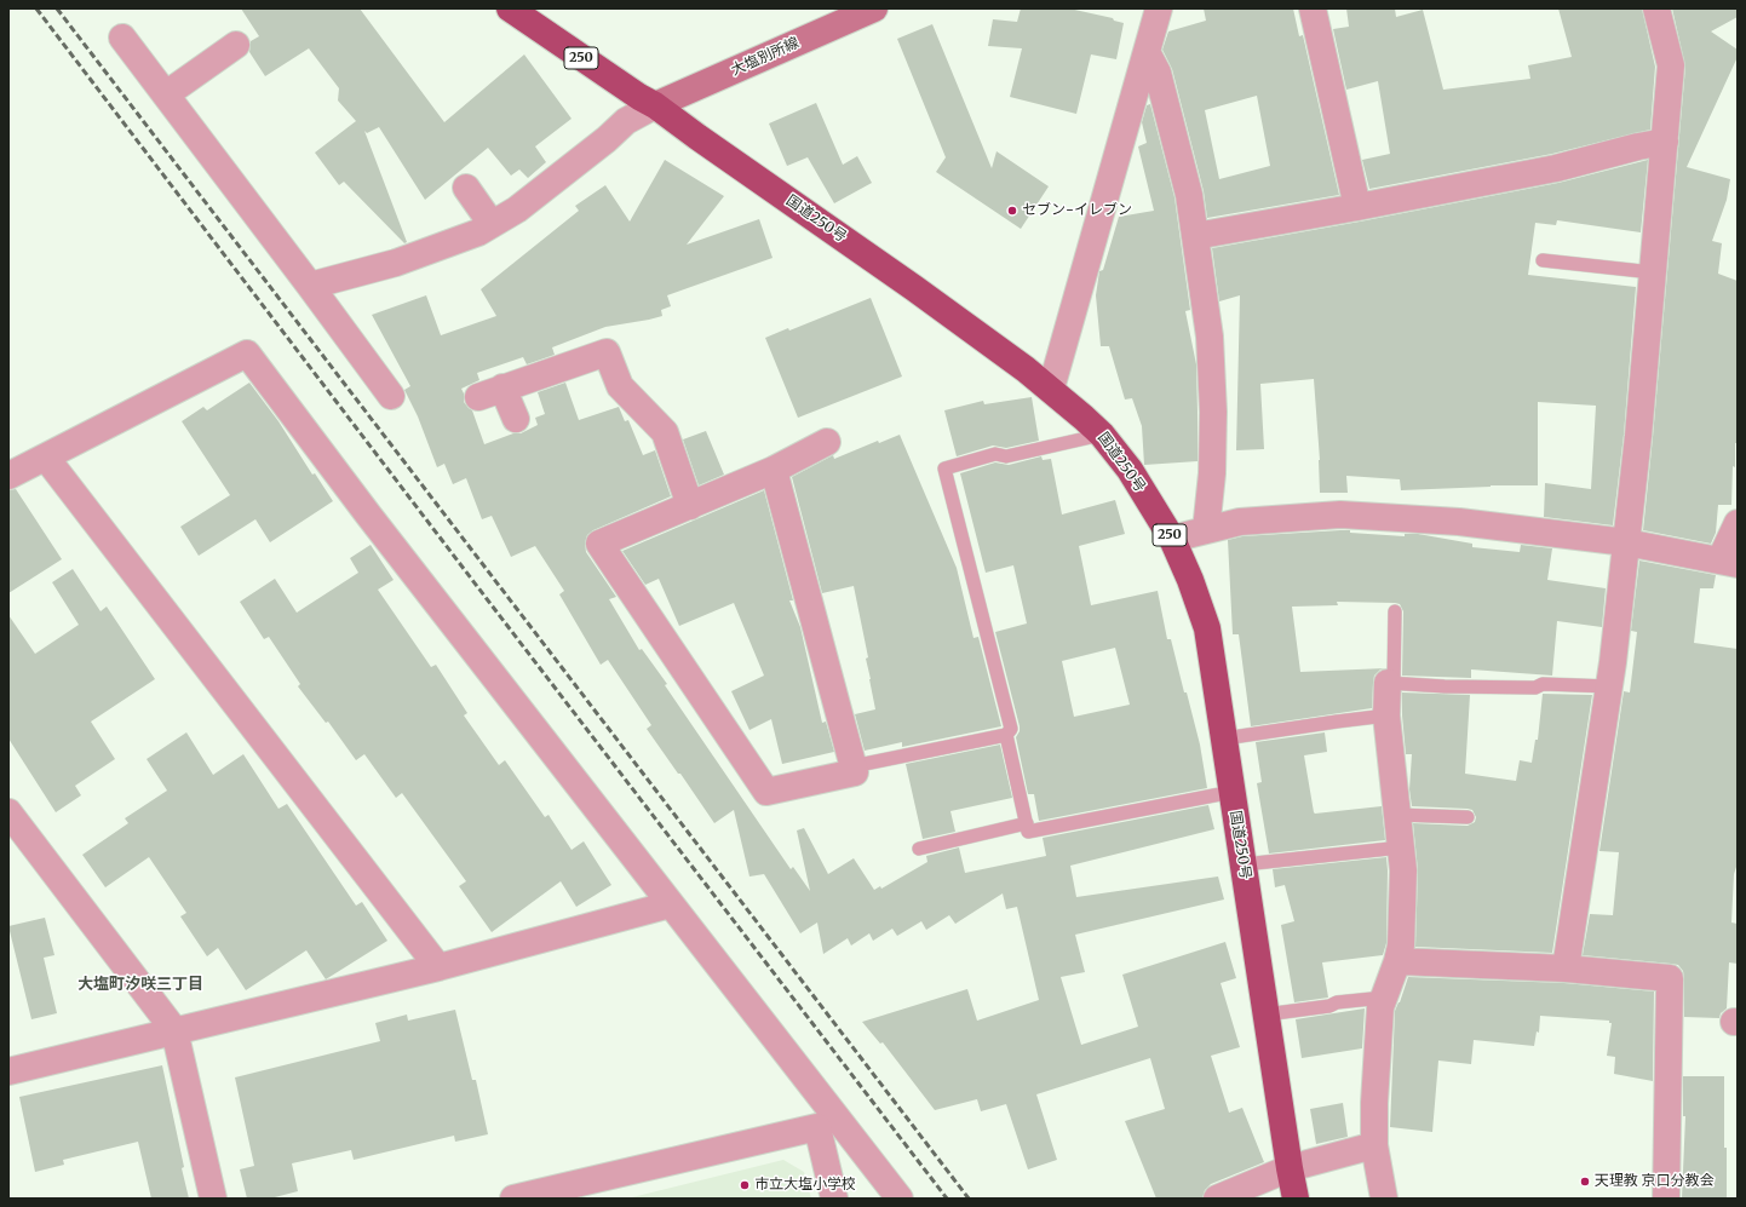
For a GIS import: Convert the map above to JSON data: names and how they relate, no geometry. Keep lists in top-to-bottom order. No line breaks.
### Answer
{"streets":{"highway":["250","国道250号"],"main road":["大塩別所線"]},"crossings":[["大塩別所線","国道250号"]],"districts":["大塩町汐咲三丁目"],"places":["セブン-イレブン","天理教 京口分教会","市立大塩小学校"]}
